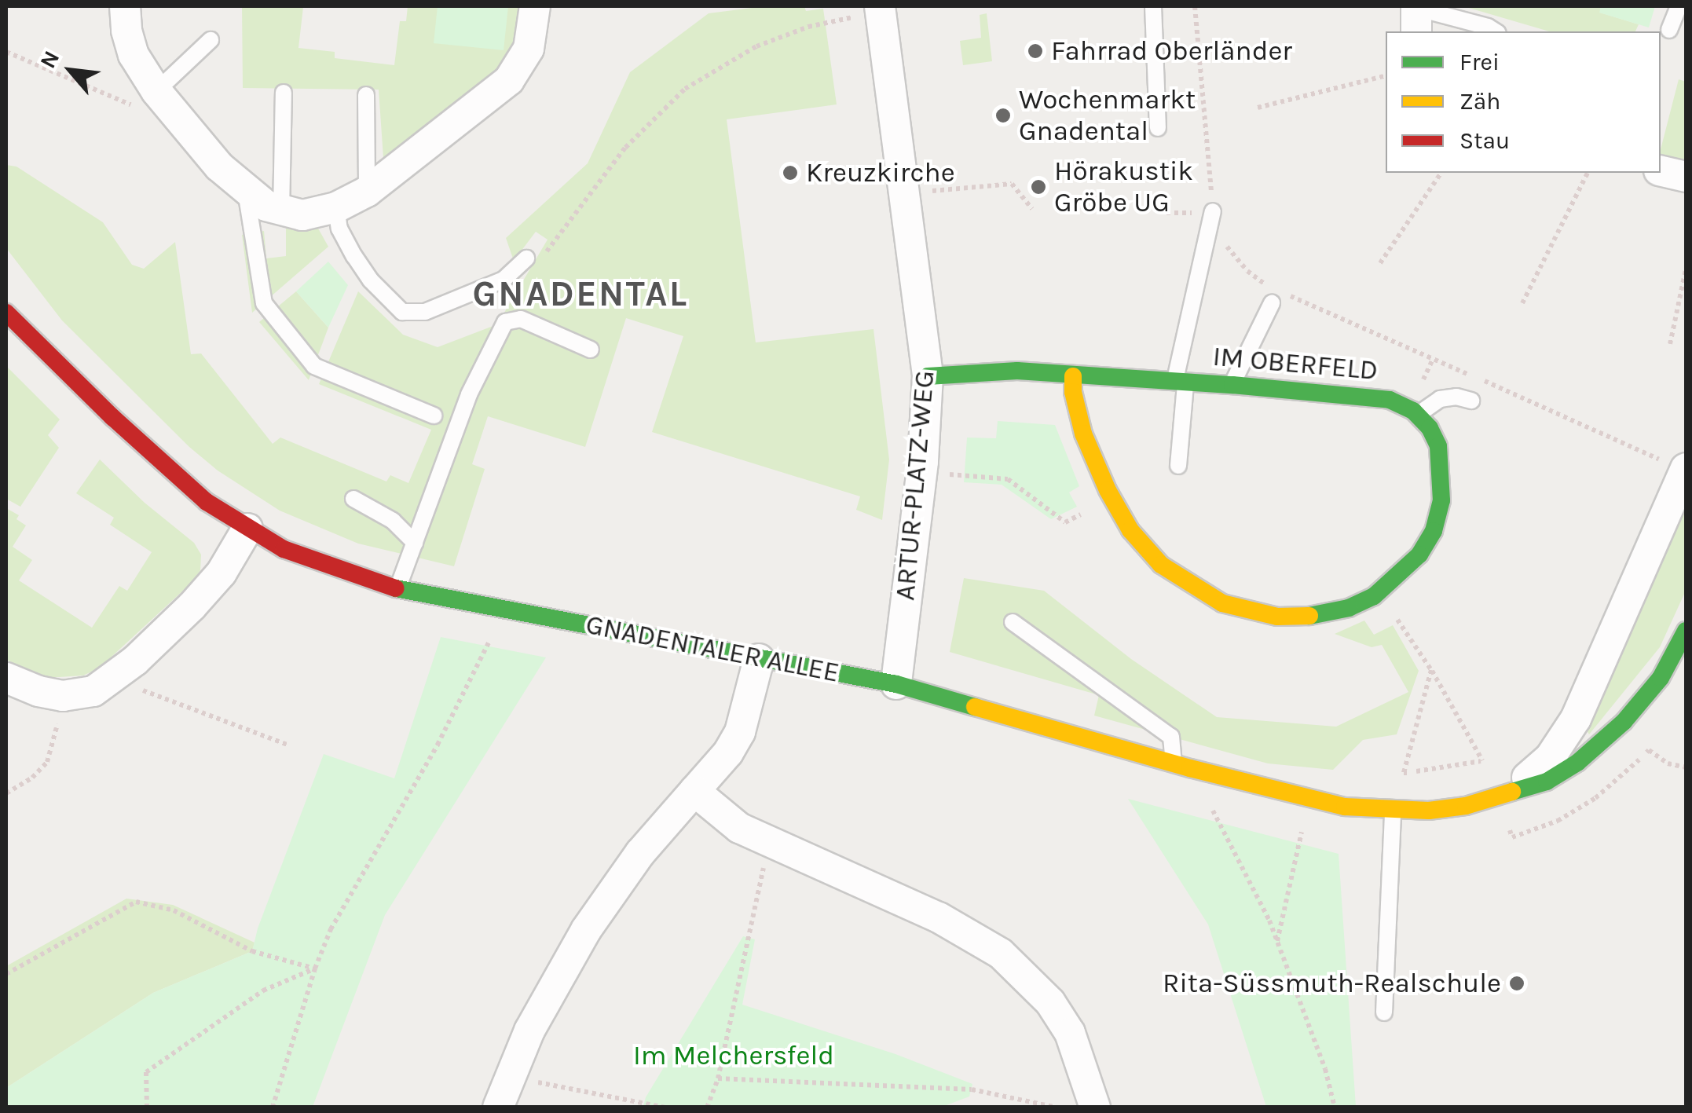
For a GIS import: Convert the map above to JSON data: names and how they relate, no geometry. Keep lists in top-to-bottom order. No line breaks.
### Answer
{"streets":{"street":["IM OBERFELD","ARTUR-PLATZ-WEG","GNADENTALER ALLEE"]},"crossings":[["IM OBERFELD","ARTUR-PLATZ-WEG"],["IM OBERFELD","GNADENTALER ALLEE"],["ARTUR-PLATZ-WEG","GNADENTALER ALLEE"]],"districts":["GNADENTAL"],"parks":["Im Melchersfeld"],"places":["Fahrrad Oberländer","Wochenmarkt Gnadental","Kreuzkirche","Hörakustik Gröbe UG","Rita-Süssmuth-Realschule"],"legend":["Frei","Zäh","Stau"],"north":"top left"}
